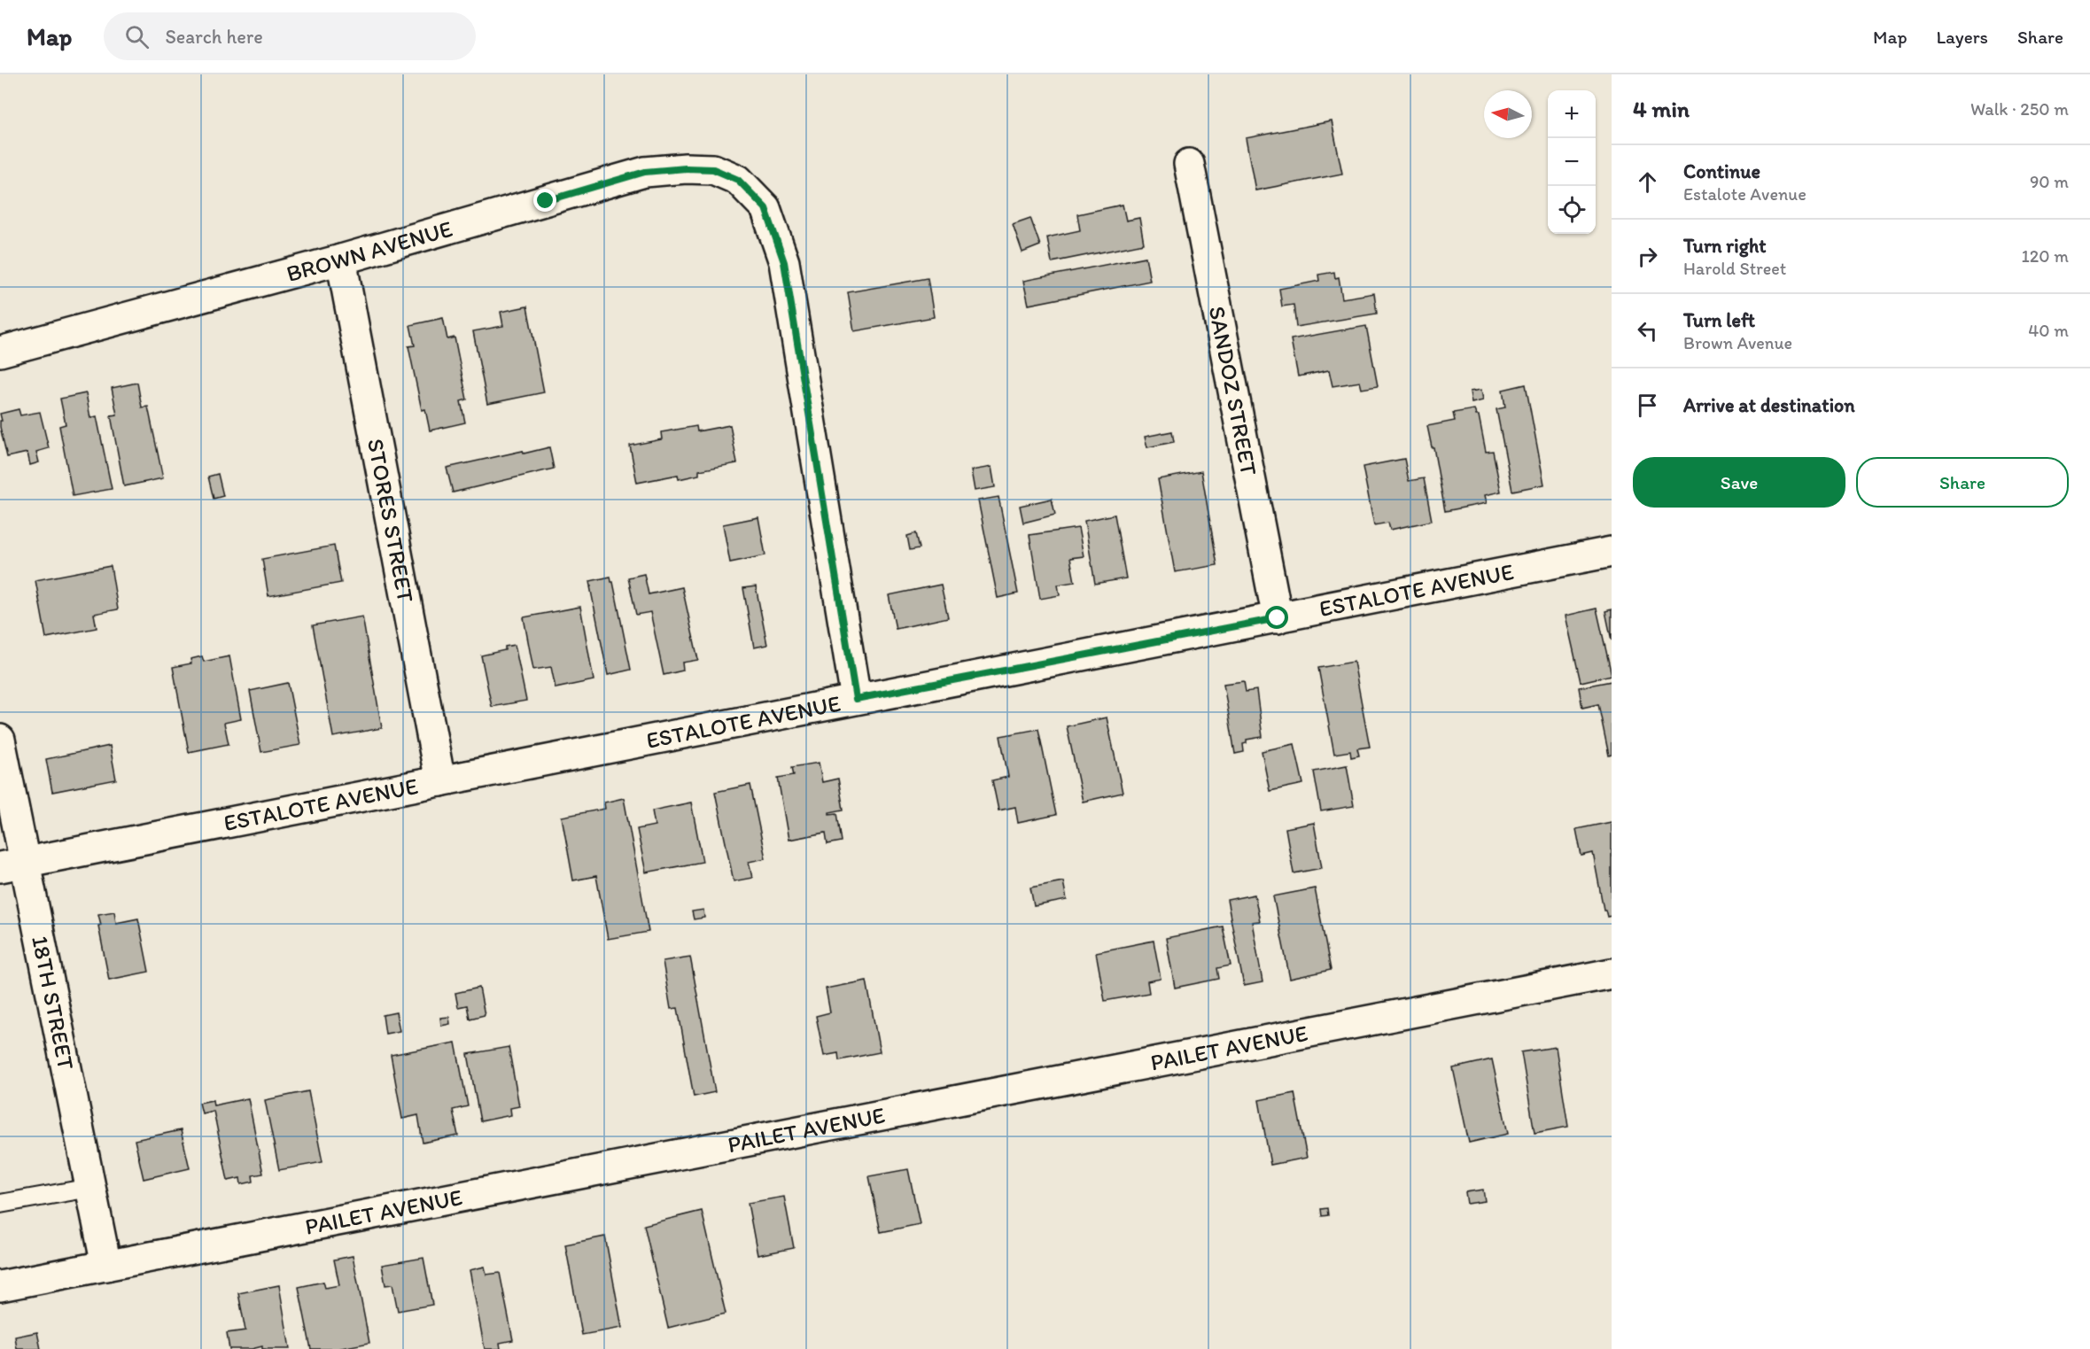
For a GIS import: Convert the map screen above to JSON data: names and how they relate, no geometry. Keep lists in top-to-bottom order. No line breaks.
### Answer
{"streets":{"street":["BROWN AVENUE","SANDOZ STREET","STORES STREET","ESTALOTE AVENUE","18TH STREET","PAILET AVENUE"]},"crossings":[["BROWN AVENUE","STORES STREET"],["BROWN AVENUE","ESTALOTE AVENUE"],["SANDOZ STREET","ESTALOTE AVENUE"],["STORES STREET","ESTALOTE AVENUE"],["ESTALOTE AVENUE","18TH STREET"],["18TH STREET","PAILET AVENUE"]],"north":"left","page":{"header":"Map","search":"Search here","nav":["Map","Layers","Share"],"heading":["4 min","Walk · 250 m"],"map_buttons":["+","−"],"list":[["Continue","Estalote Avenue","90 m"],["Turn right","Harold Street","120 m"],["Turn left","Brown Avenue","40 m"],"Arrive at destination"],"buttons":["Save","Share"]}}
